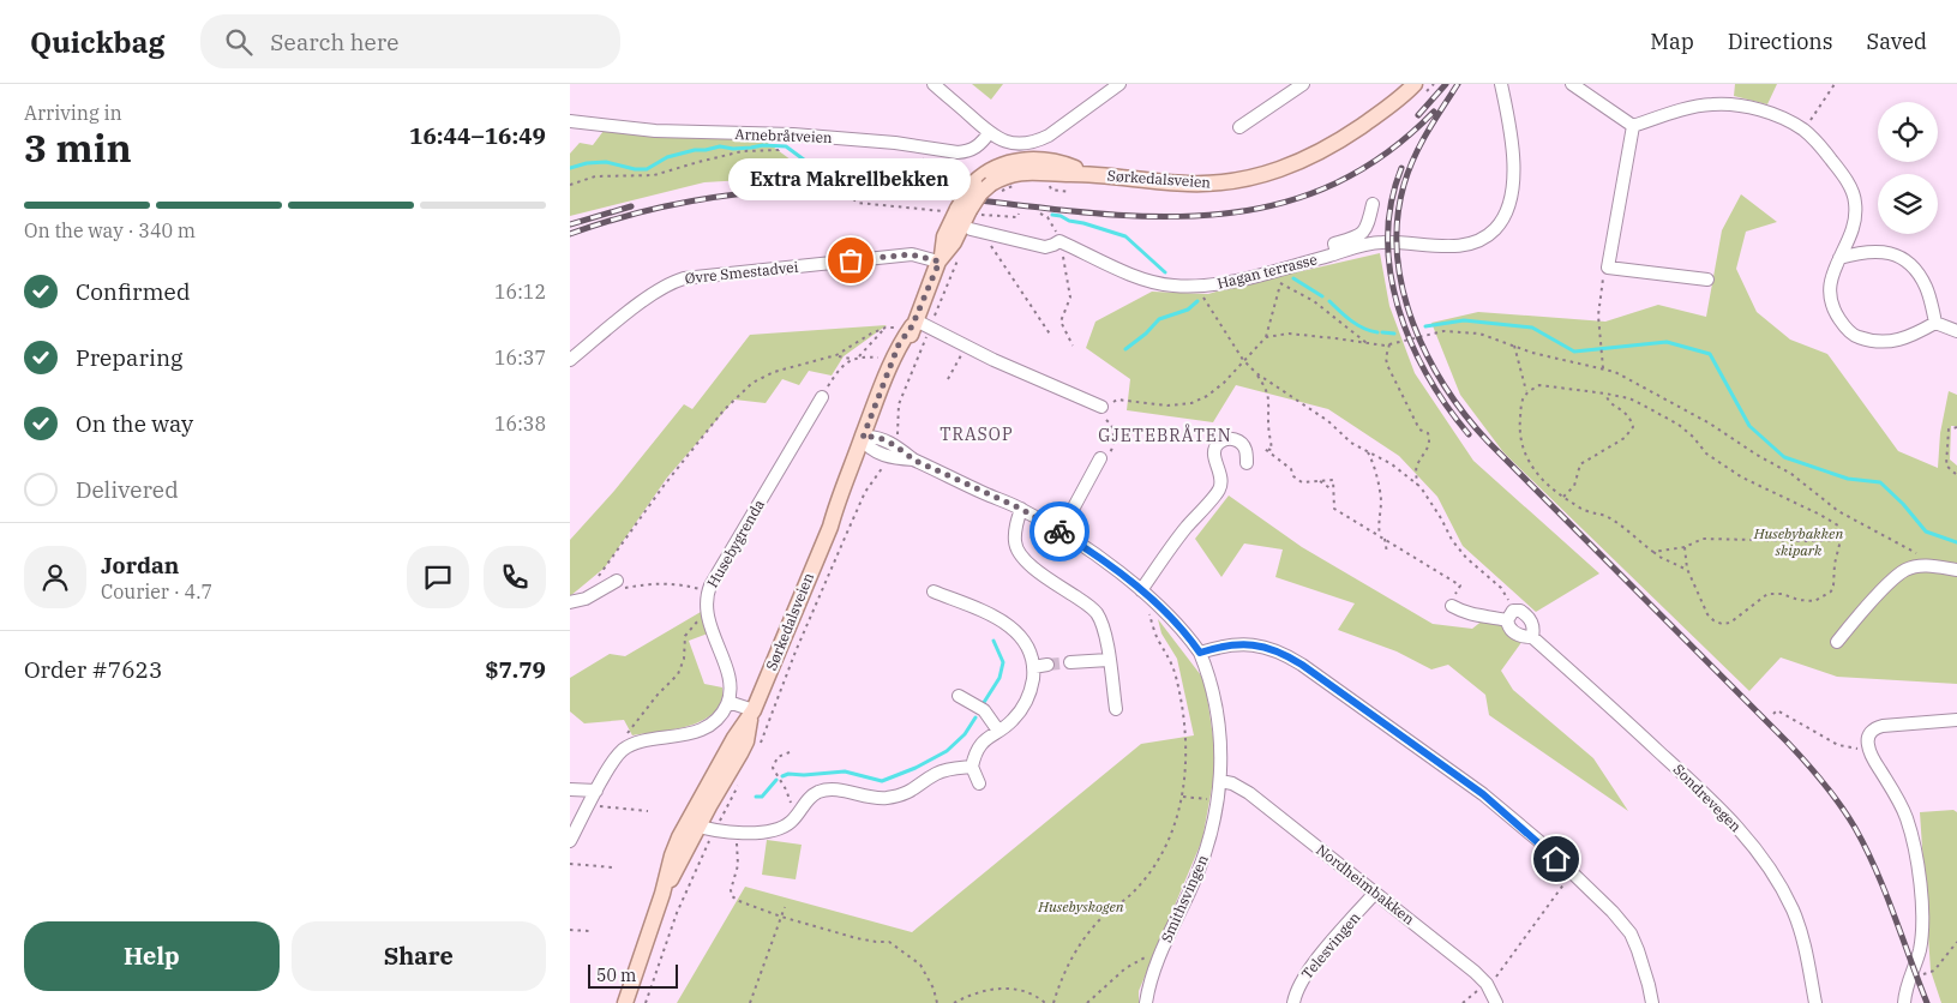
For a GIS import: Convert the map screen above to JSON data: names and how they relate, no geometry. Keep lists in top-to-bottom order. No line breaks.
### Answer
{"streets":{"main road":["Sørkedalsveien"],"street":["Arnebråtveien","Hagan terrasse","Øvre Smestadvei","Husebygrenda","Sondrevegen","Nordheimbakken","Smithsvingen","Telesvingen"]},"crossings":[["Sørkedalsveien","Øvre Smestadvei"],["Sørkedalsveien","Smithsvingen"],["Nordheimbakken","Smithsvingen"],["Nordheimbakken","Telesvingen"]],"districts":["TRASOP","GJETEBRÅTEN"],"parks":["Husebybakken skipark","Husebyskogen"],"places":["Extra Makrellbekken"],"scale_bar":"50 m","page":{"header":"Quickbag","search":"Search here","nav":["Map","Directions","Saved"],"heading":["3 min","Arriving in","16:44–16:49"],"panel":["Jordan","Courier · 4.7","Order #7623","$7.79"],"bubble":"Extra Makrellbekken","bar":"On the way · 340 m","list":[["Confirmed","16:12"],["Preparing","16:37"],["On the way","16:38"],"Delivered"],"buttons":["Help","Share"],"scale":"50 m"}}
